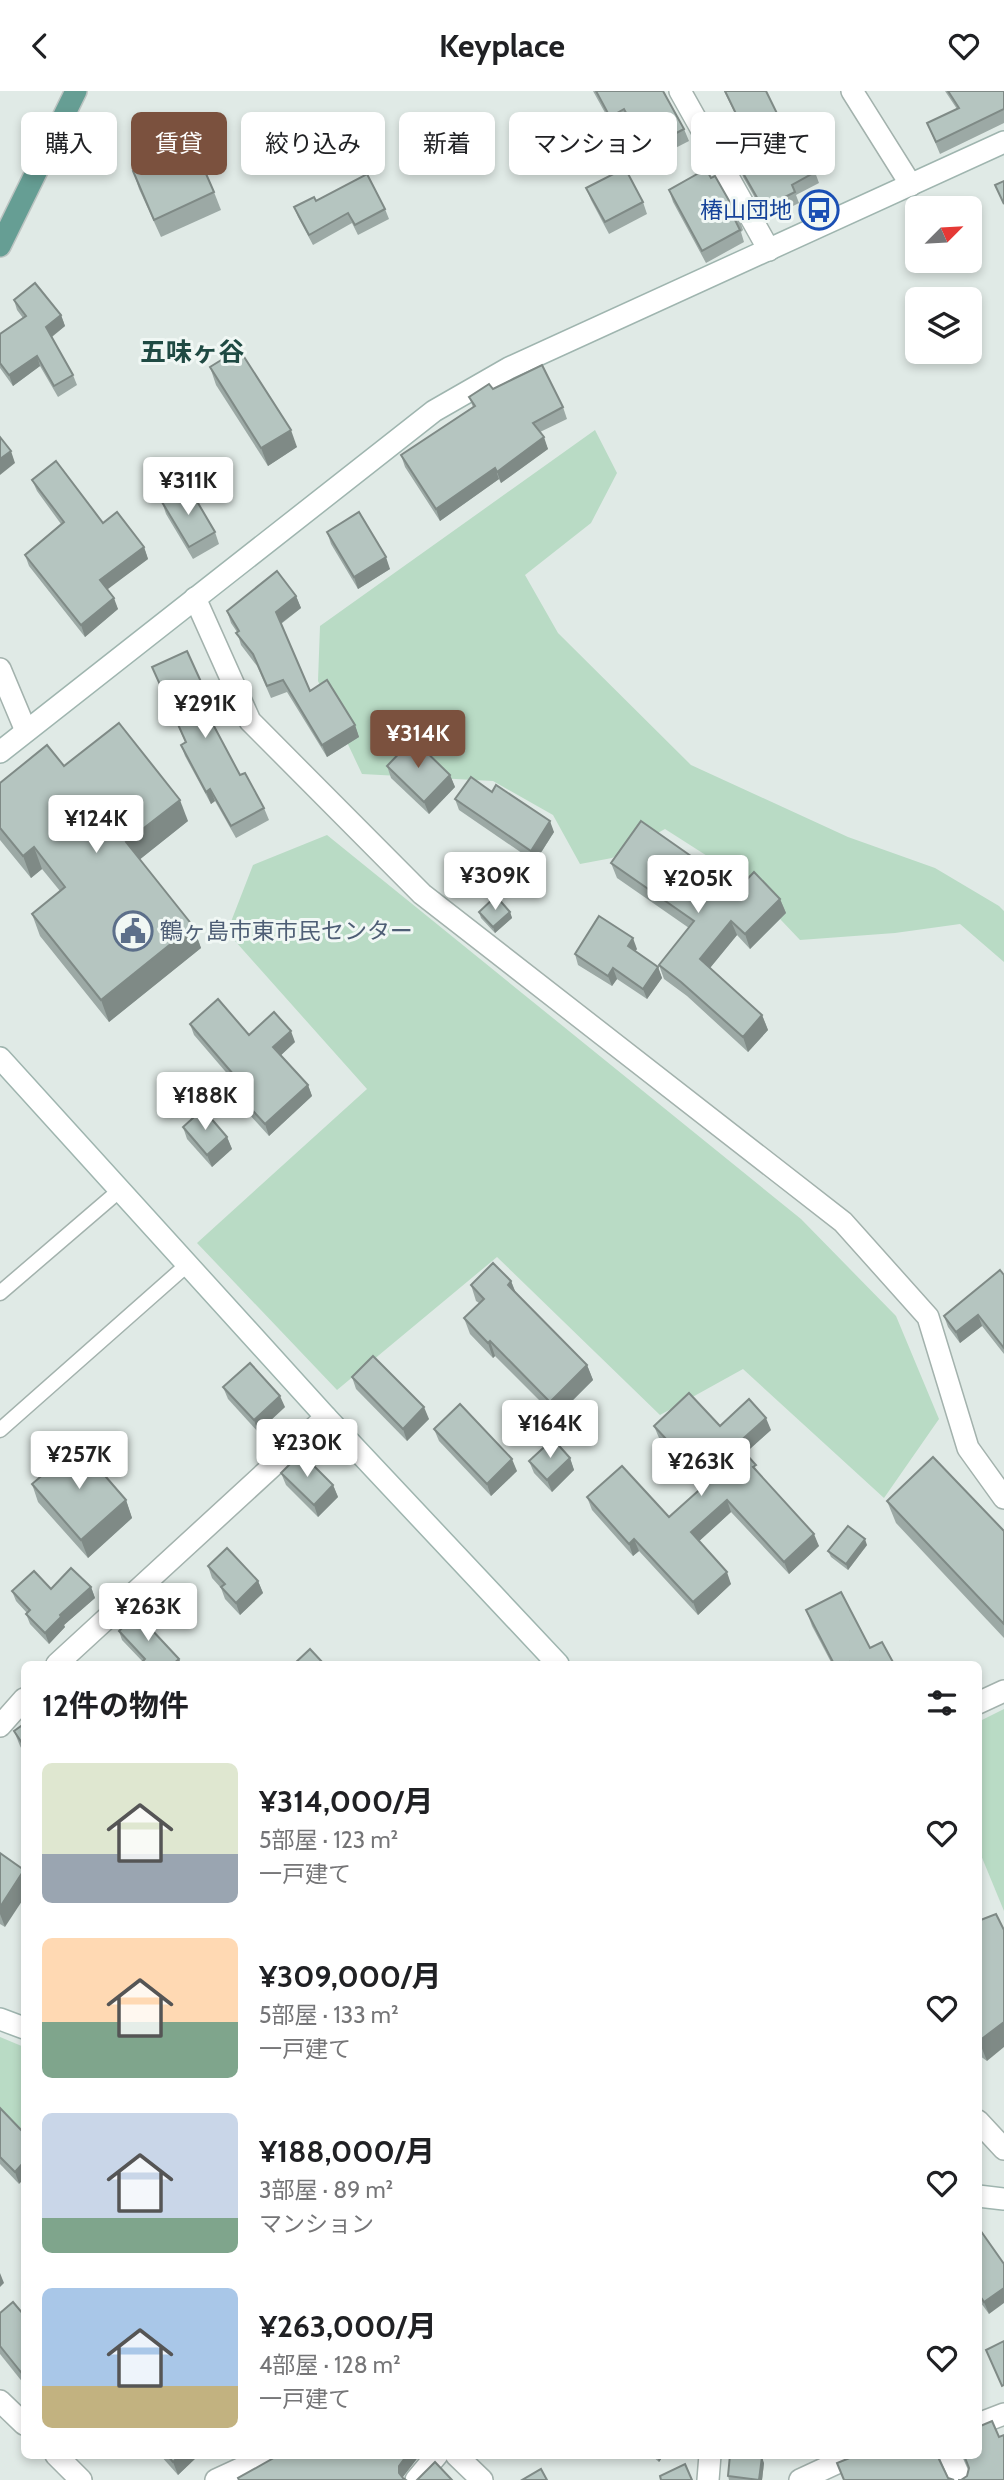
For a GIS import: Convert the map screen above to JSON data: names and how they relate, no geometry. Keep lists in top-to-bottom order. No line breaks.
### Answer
{"districts":["五味ヶ谷"],"places":{"bus stop":["椿山団地"],"public building":["鶴ヶ島市東市民センター"]},"north":"top right","page":{"header":"Keyplace","chip":["購入","賃貸","絞り込み","新着","マンション","一戸建て"],"price":["¥311K","¥291K","¥314K","¥124K","¥309K","¥205K","¥188K","¥164K","¥230K","¥257K","¥263K","¥263K"],"heading":"12件の物件","list":[{"name":"¥314,000/月","note":"5部屋 · 123 m² · 一戸建て"},{"name":"¥309,000/月","note":"5部屋 · 133 m² · 一戸建て"},{"name":"¥188,000/月","note":"3部屋 · 89 m² · マンション"},{"name":"¥263,000/月","note":"4部屋 · 128 m² · 一戸建て"}]}}
